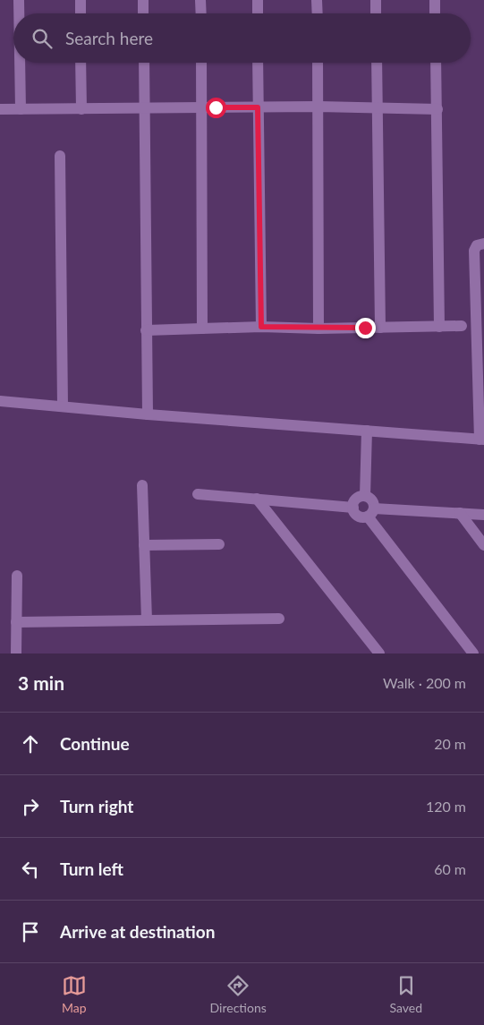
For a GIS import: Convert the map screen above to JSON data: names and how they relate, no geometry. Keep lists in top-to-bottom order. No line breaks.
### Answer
{"page":{"search":"Search here","heading":["3 min","Walk · 200 m"],"list":[["Continue","20 m"],["Turn right","120 m"],["Turn left","60 m"],"Arrive at destination"],"nav":["Map","Directions","Saved"]}}
